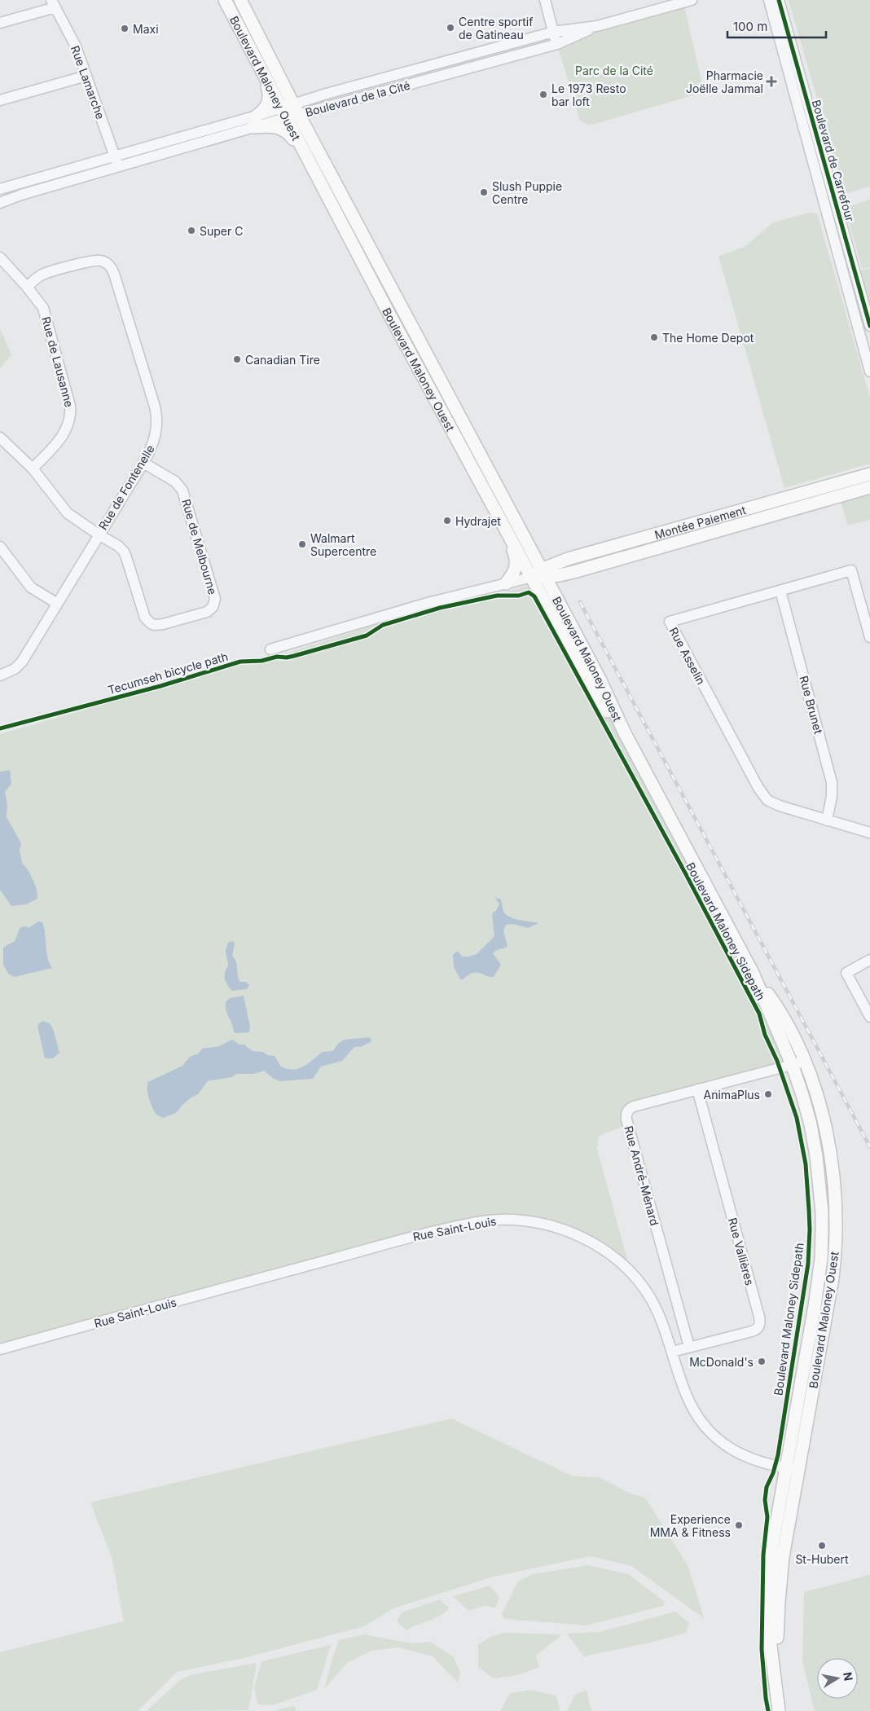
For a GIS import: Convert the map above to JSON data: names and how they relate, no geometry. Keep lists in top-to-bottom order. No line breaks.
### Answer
{"streets":{"main road":["Boulevard Maloney Ouest","Montée Paiement"],"street":["Rue Lamarche","Boulevard de la Cité","Boulevard de Carrefour","Rue de Lausanne","Rue de Fontenelle","Rue de Melbourne","Rue Asselin","Rue Brunet","Rue André-Ménard","Rue Saint-Louis","Rue Vallières"],"cycle path":["Tecumseh bicycle path"]},"crossings":[["Boulevard Maloney Ouest","Boulevard de la Cité"],["Boulevard Maloney Ouest","Montée Paiement"],["Boulevard Maloney Ouest","Rue André-Ménard"],["Boulevard Maloney Ouest","Rue Saint-Louis"],["Rue Lamarche","Boulevard de la Cité"],["Rue de Lausanne","Rue de Fontenelle"],["Rue de Lausanne","Rue de Melbourne"],["Rue de Fontenelle","Rue de Melbourne"],["Rue Asselin","Rue Brunet"],["Rue André-Ménard","Rue Vallières"],["Rue Saint-Louis","Rue Vallières"]],"parks":["Parc de la Cité"],"places":{"other":["Centre sportif de Gatineau","Maxi","Le 1973 Resto bar loft","Slush Puppie Centre","Super C","The Home Depot","Canadian Tire","Hydrajet","Walmart Supercentre","AnimaPlus","McDonald's","Experience MMA & Fitness","St-Hubert"],"health":["Pharmacie Joëlle Jammal"]},"scale_bar":"100 m","north":"right"}
